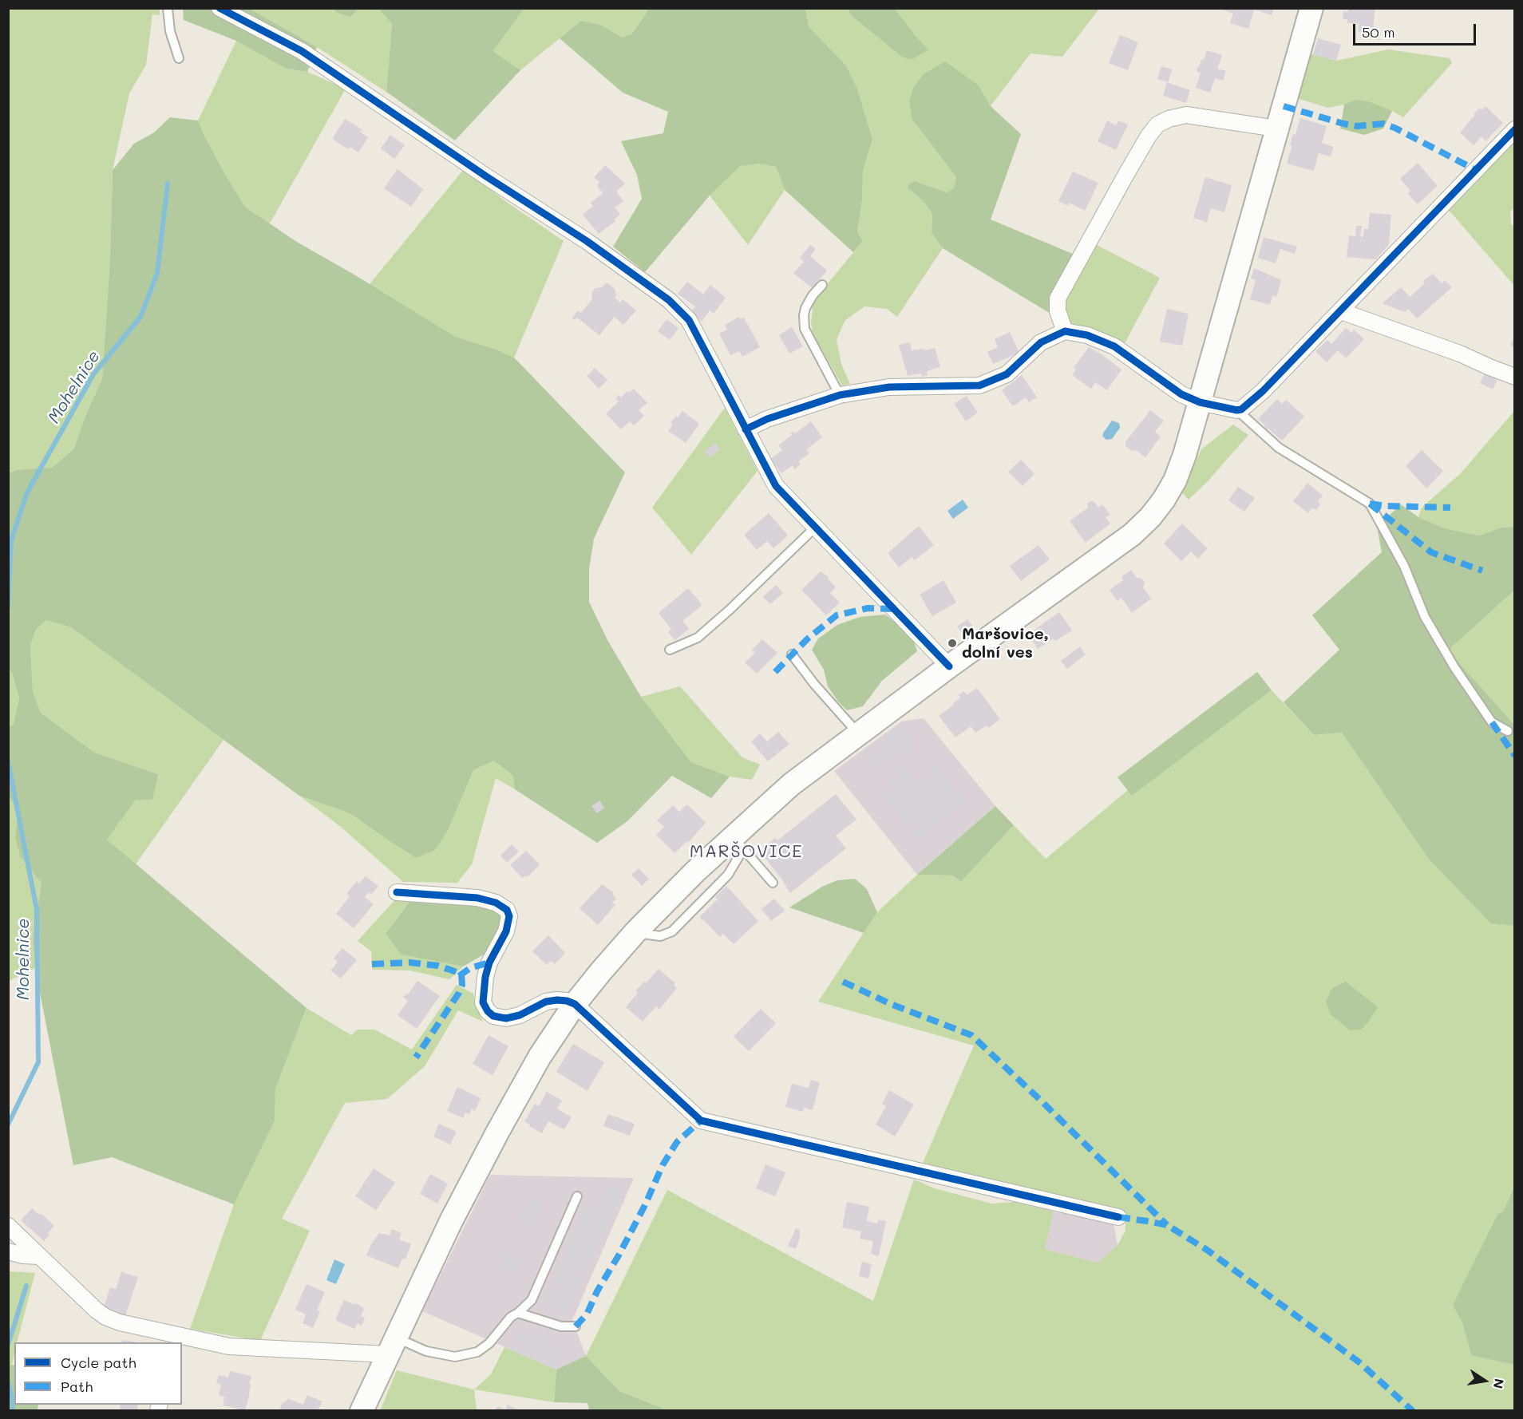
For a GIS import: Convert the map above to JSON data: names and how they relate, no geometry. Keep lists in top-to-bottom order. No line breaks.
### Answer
{"districts":["MARŠOVICE"],"water":["Mohelnice"],"places":["Maršovice, dolní ves"],"legend":["Cycle path","Path"],"scale_bar":"50 m","north":"right"}
